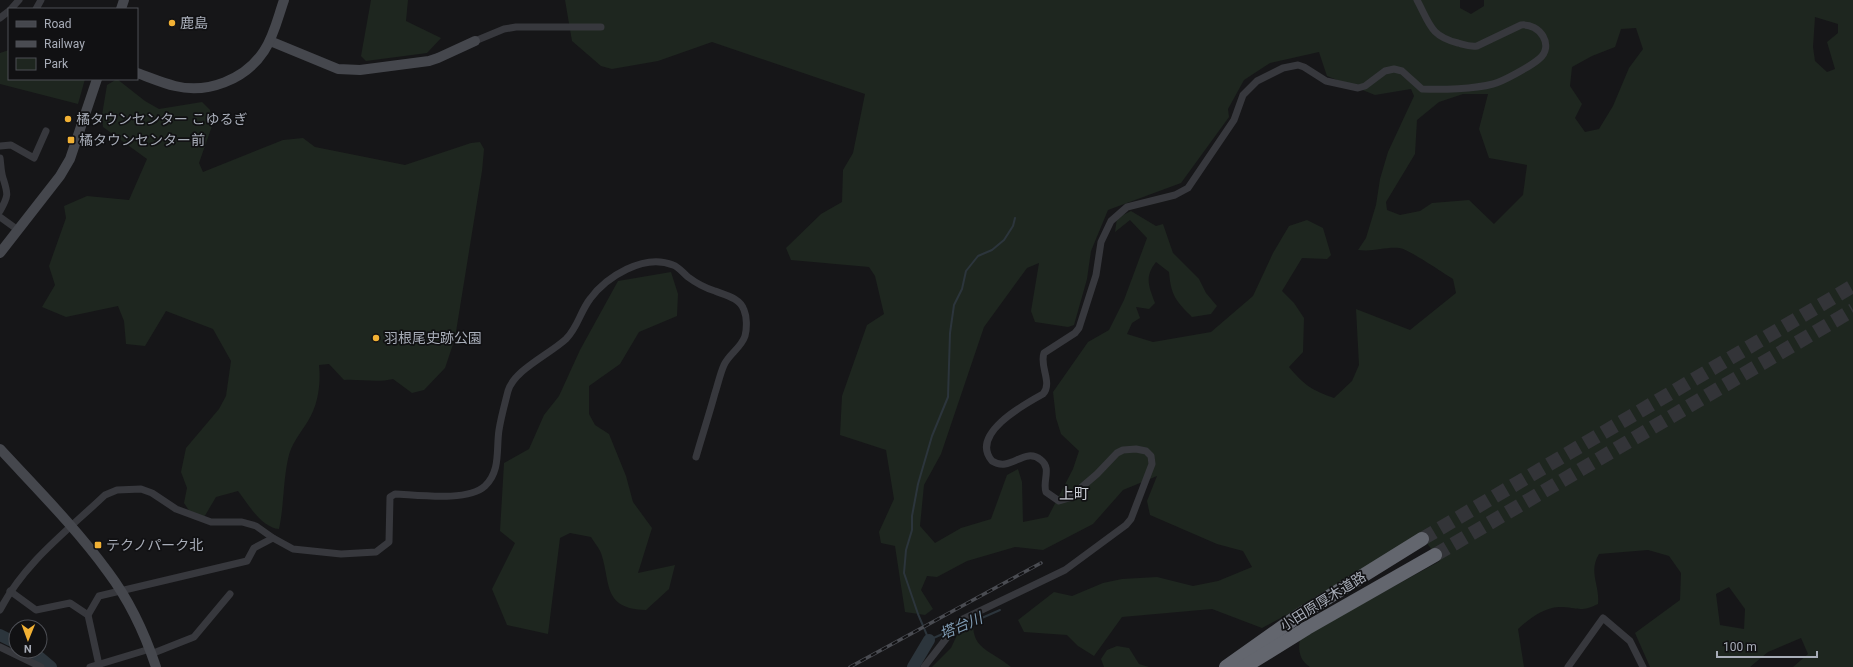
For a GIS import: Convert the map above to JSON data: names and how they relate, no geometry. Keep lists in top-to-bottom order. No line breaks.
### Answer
{"streets":{"highway":["小田原厚木道路"]},"districts":["上町"],"water":["塔台川"],"places":{"other":["鹿島","橘タウンセンター こゆるぎ","羽根尾史跡公園"],"transit":["橘タウンセンター前","テクノパーク北"]},"legend":["Road","Railway","Park"],"scale_bar":"100 m","north":"bottom"}
